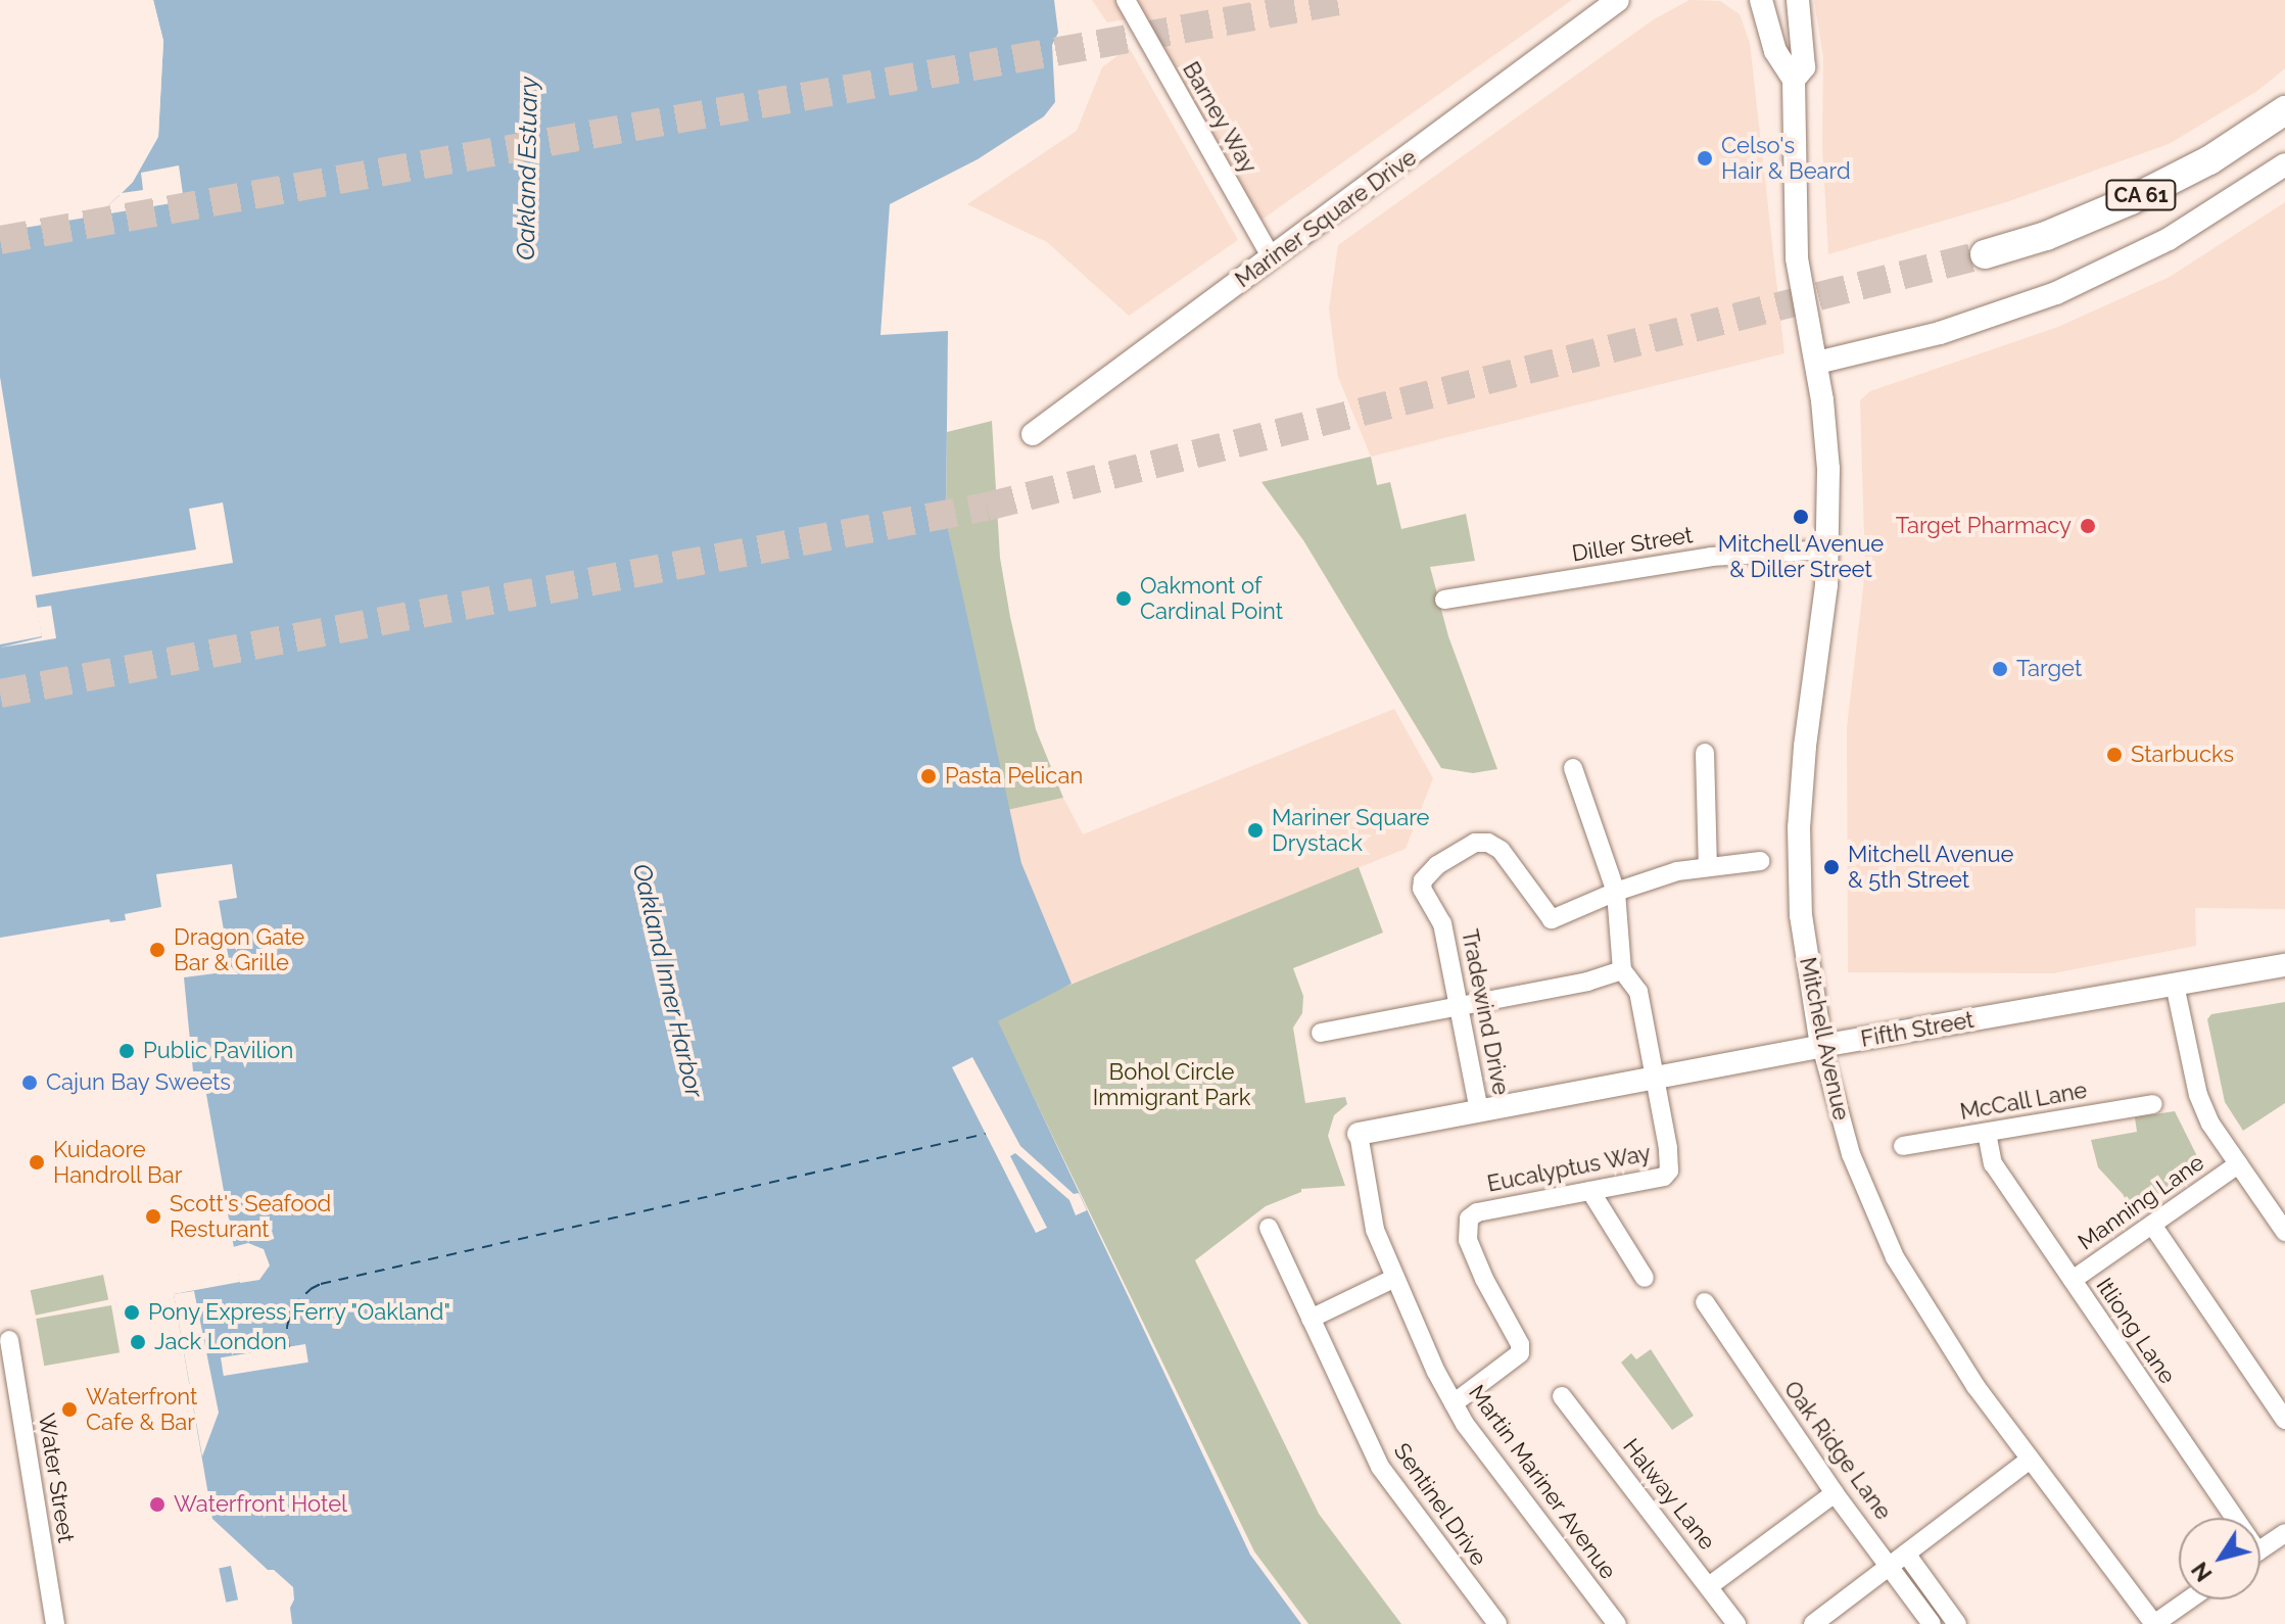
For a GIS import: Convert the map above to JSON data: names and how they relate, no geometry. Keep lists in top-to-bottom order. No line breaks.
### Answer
{"streets":{"main road":["CA 61"],"street":["Barney Way","Mariner Square Drive","Diller Street","Tradewind Drive","Fifth Street","Mitchell Avenue","McCall Lane","Eucalyptus Way","Manning Lane","Itliong Lane","Oak Ridge Lane","Water Street","Martin Mariner Avenue","Halway Lane","Sentinel Drive"]},"crossings":[["Barney Way","Mariner Square Drive"],["Diller Street","Mitchell Avenue"],["Tradewind Drive","Fifth Street"],["Fifth Street","Mitchell Avenue"],["Fifth Street","Eucalyptus Way"],["Fifth Street","Martin Mariner Avenue"],["McCall Lane","Itliong Lane"],["Eucalyptus Way","Martin Mariner Avenue"],["Manning Lane","Itliong Lane"]],"water":["Oakland Estuary","Oakland Inner Harbor"],"parks":["Bohol Circle Immigrant Park"],"places":["Celso's Hair & Beard","Mitchell Avenue & Diller Street","Target Pharmacy","Oakmont of Cardinal Point","Target","Starbucks","Pasta Pelican","Mariner Square Drystack","Mitchell Avenue & 5th Street","Dragon Gate Bar & Grille","Public Pavilion","Cajun Bay Sweets","Kuidaore Handroll Bar","Scott's Seafood Resturant","Pony Express Ferry \"Oakland\"","Jack London","Waterfront Cafe & Bar","Waterfront Hotel"],"north":"bottom left"}
